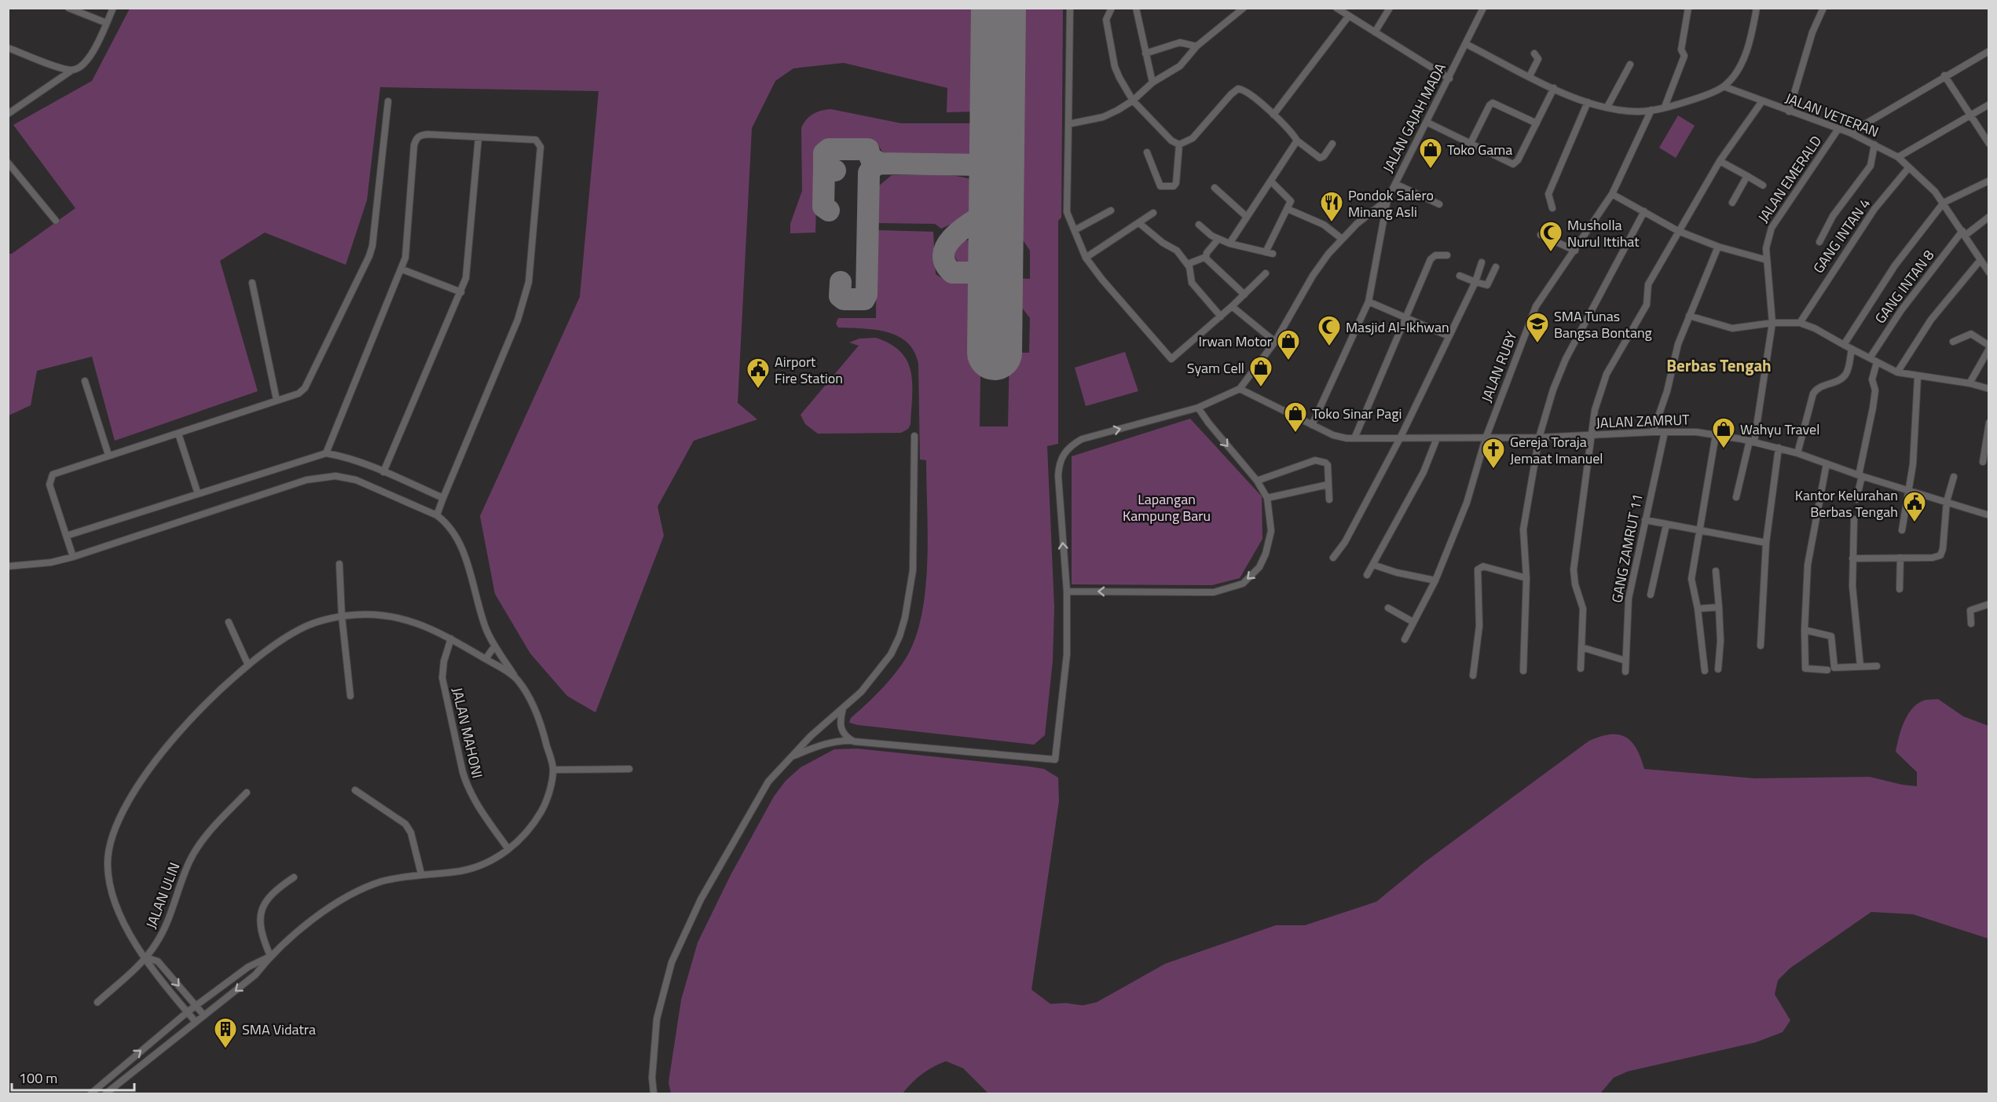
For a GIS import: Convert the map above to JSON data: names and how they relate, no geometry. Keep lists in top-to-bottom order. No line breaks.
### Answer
{"streets":{"street":["JALAN VETERAN","JALAN GAJAH MADA","JALAN EMERALD","GANG INTAN 4","GANG INTAN 8","JALAN RUBY","JALAN ZAMRUT","GANG ZAMRUT 11","JALAN MAHONI","JALAN ULIN"]},"crossings":[["JALAN VETERAN","JALAN EMERALD"],["JALAN VETERAN","GANG INTAN 4"],["JALAN VETERAN","GANG INTAN 8"],["JALAN GAJAH MADA","JALAN ZAMRUT"],["JALAN EMERALD","JALAN ZAMRUT"],["JALAN RUBY","JALAN ZAMRUT"],["JALAN ZAMRUT","GANG ZAMRUT 11"]],"districts":["Berbas Tengah"],"parks":["Lapangan Kampung Baru"],"places":{"shop":["Toko Gama","Irwan Motor","Syam Cell","Toko Sinar Pagi","Wahyu Travel"],"restaurant":["Pondok Salero Minang Asli"],"mosque":["Musholla Nurul Ittihat","Masjid Al-Ikhwan"],"school or university":["SMA Tunas Bangsa Bontang"],"public building":["Airport Fire Station","Kantor Kelurahan Berbas Tengah"],"church":["Gereja Toraja Jemaat Imanuel"],"building":["SMA Vidatra"]},"scale_bar":"100 m"}
